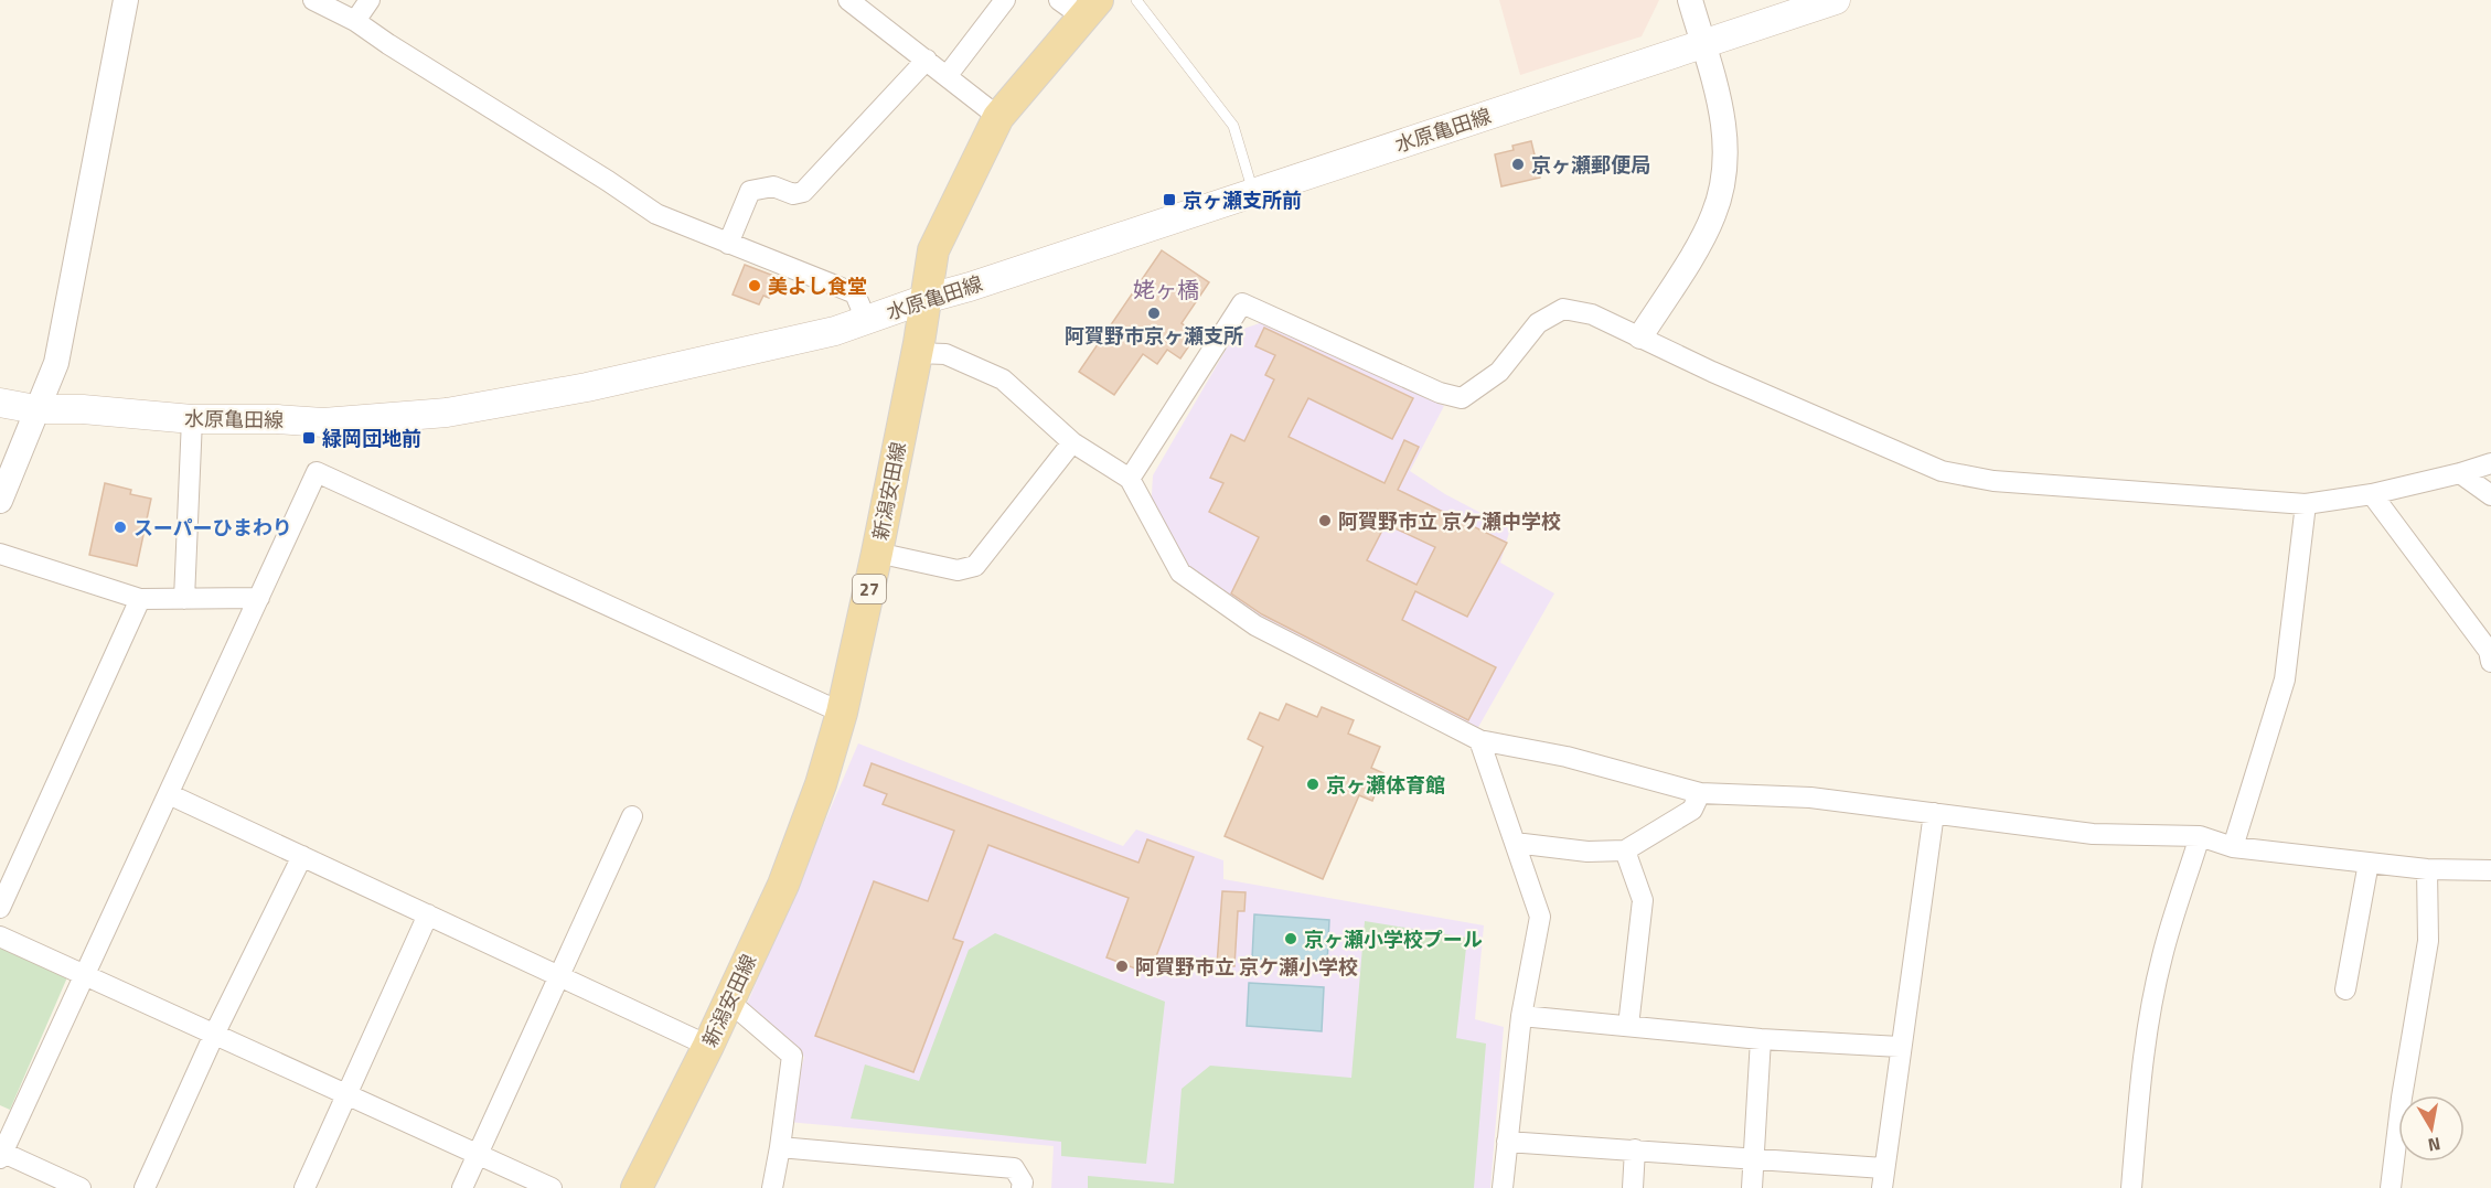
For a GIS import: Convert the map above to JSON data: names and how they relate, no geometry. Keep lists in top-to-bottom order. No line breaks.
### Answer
{"streets":{"main road":["水原亀田線","新潟安田線","27"]},"crossings":[["水原亀田線","新潟安田線"]],"districts":["姥ヶ橋"],"places":{"other":["京ヶ瀬郵便局","美よし食堂","阿賀野市京ヶ瀬支所","阿賀野市立 京ケ瀬中学校","スーパーひまわり","京ヶ瀬体育館","京ヶ瀬小学校プール","阿賀野市立 京ケ瀬小学校"],"transit":["京ヶ瀬支所前","緑岡団地前"]},"north":"bottom"}
